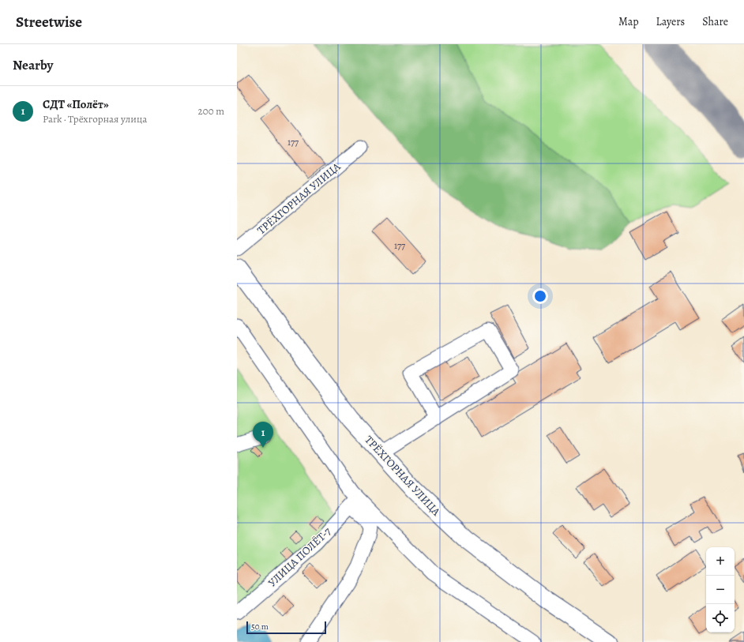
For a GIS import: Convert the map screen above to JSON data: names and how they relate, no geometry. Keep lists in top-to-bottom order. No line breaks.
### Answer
{"streets":{"highway":["ТРЁХГОРНАЯ УЛИЦА"],"street":["УЛИЦА ПОЛЁТ-7"]},"house_numbers":["177","177"],"scale_bar":"50 m","page":{"header":"Streetwise","nav":["Map","Layers","Share"],"heading":"Nearby","list":[{"mark":"1","name":"СДТ «Полёт»","note":"Park · Трёхгорная улица","value":"200 m"}],"pins":"1","map_buttons":["+","−"],"scale":"50 m"}}
